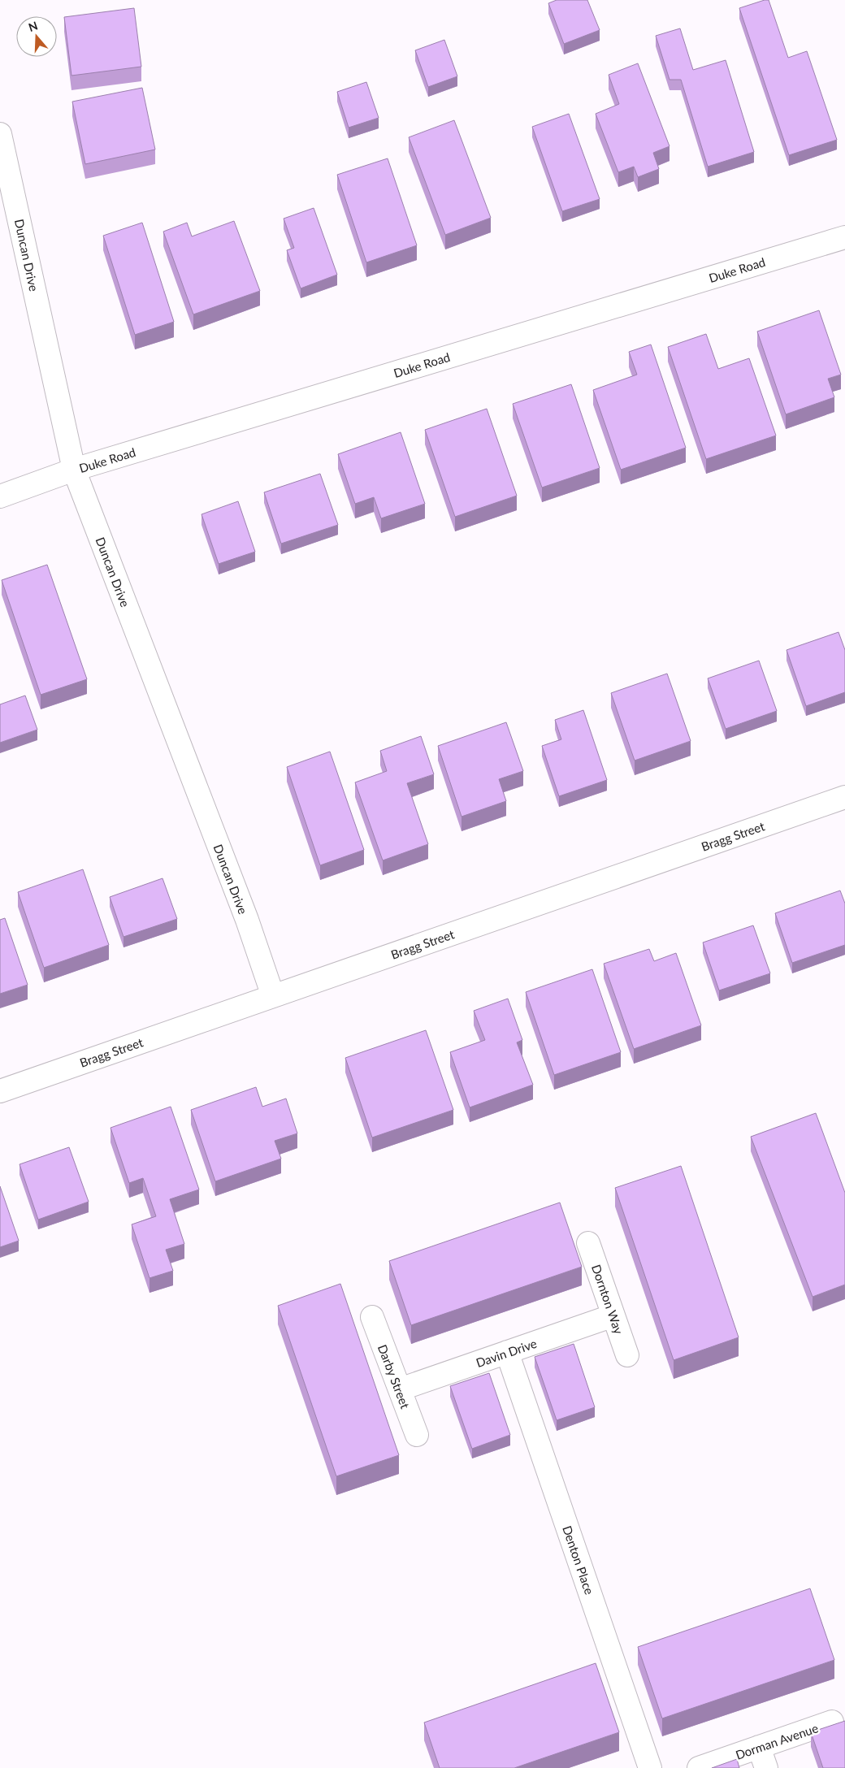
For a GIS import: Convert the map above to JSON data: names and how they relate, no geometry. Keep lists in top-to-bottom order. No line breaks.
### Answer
{"streets":{"street":["Duncan Drive","Duke Road","Bragg Street","Dornton Way","Davin Drive","Darby Street","Denton Place","Dorman Avenue"]},"crossings":[["Duncan Drive","Duke Road"],["Duncan Drive","Bragg Street"],["Dornton Way","Davin Drive"],["Davin Drive","Darby Street"],["Davin Drive","Denton Place"]],"north":"top"}
